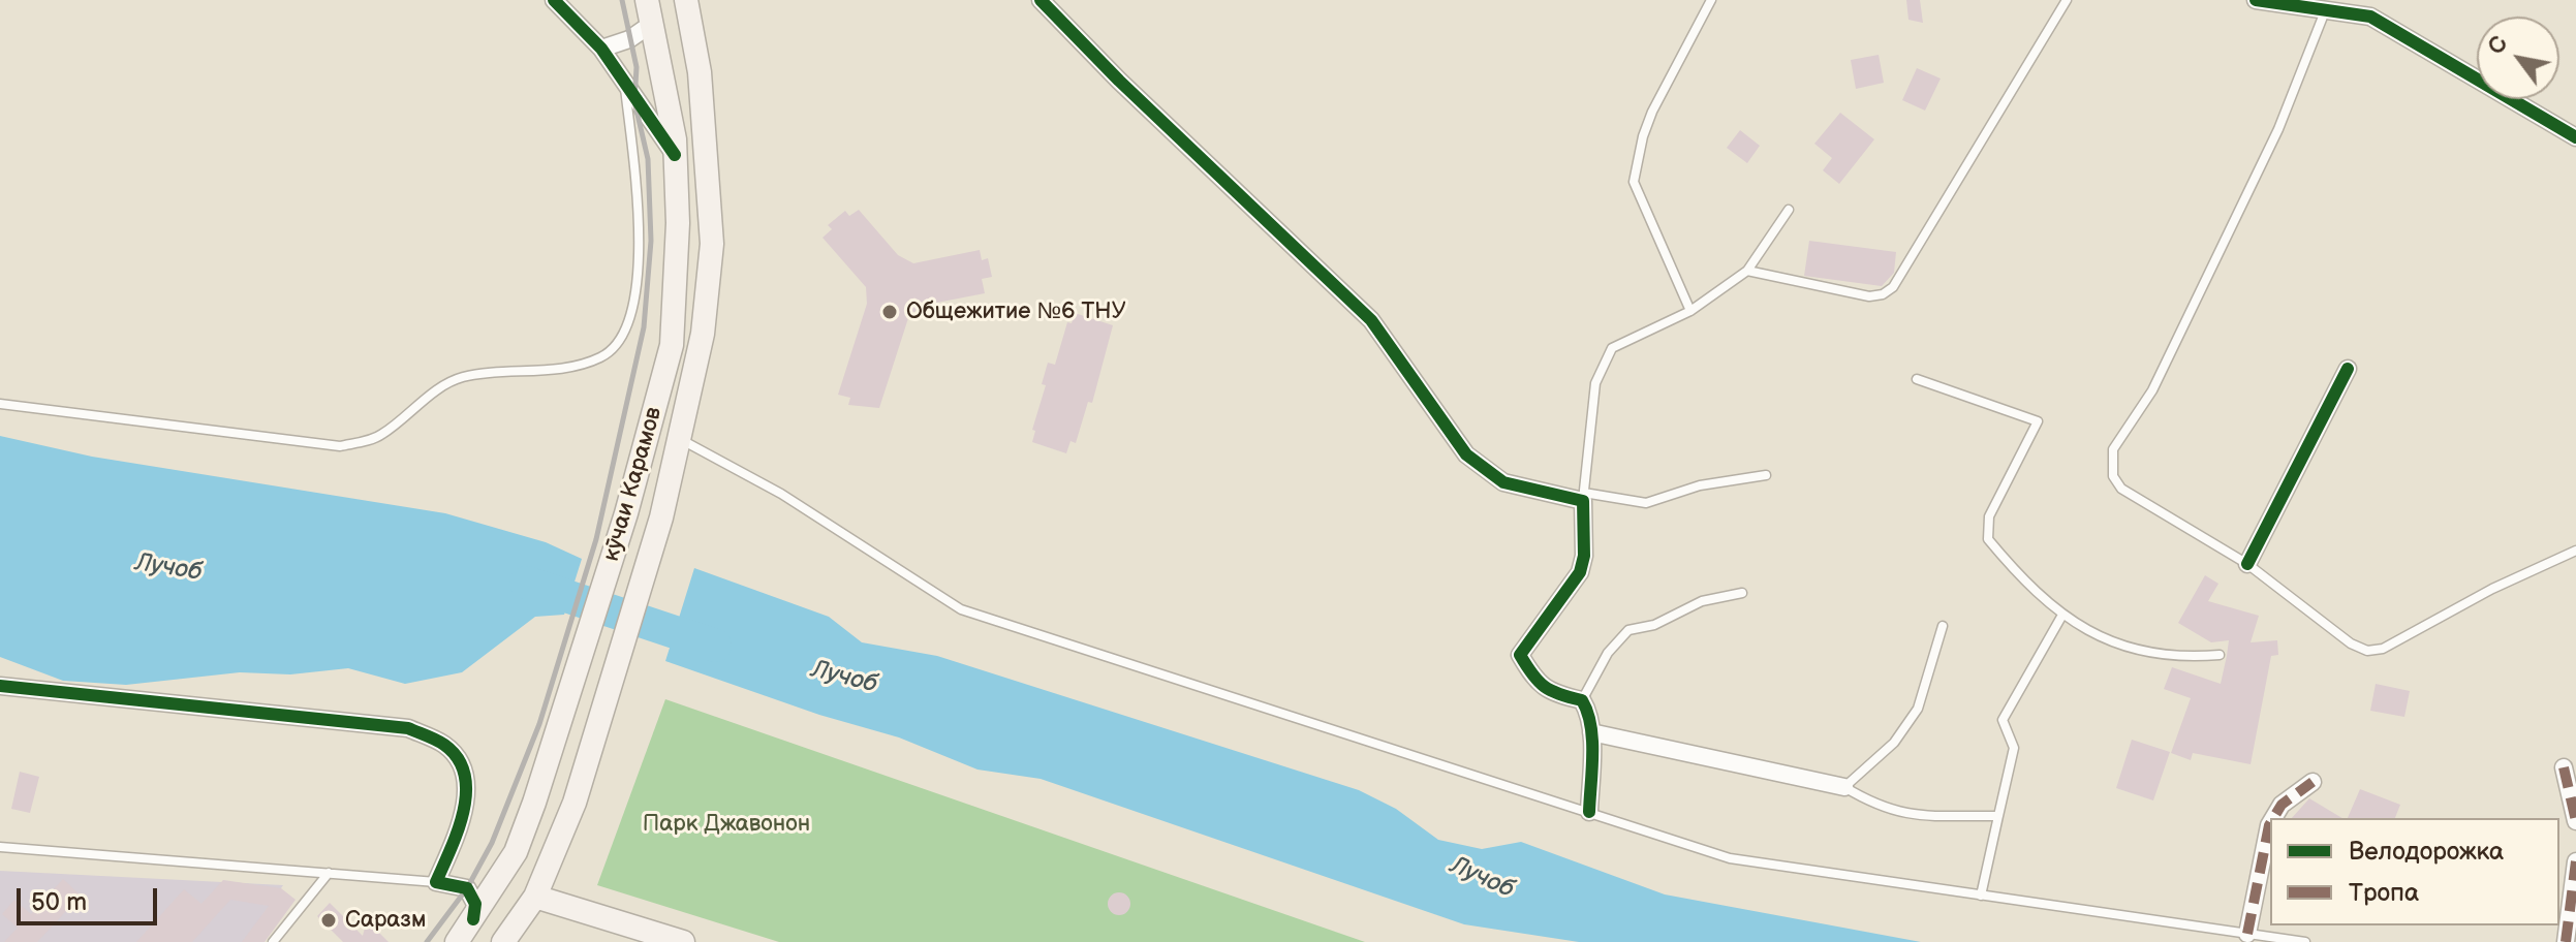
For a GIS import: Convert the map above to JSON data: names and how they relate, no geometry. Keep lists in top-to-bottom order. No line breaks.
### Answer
{"streets":{"main road":["кӯчаи Карамов"]},"water":["Лучоб"],"parks":["Парк Джавонон"],"places":["Общежитие №6 ТНУ","Саразм"],"legend":["Велодорожка","Тропа"],"scale_bar":"50 m","north":"top left"}
